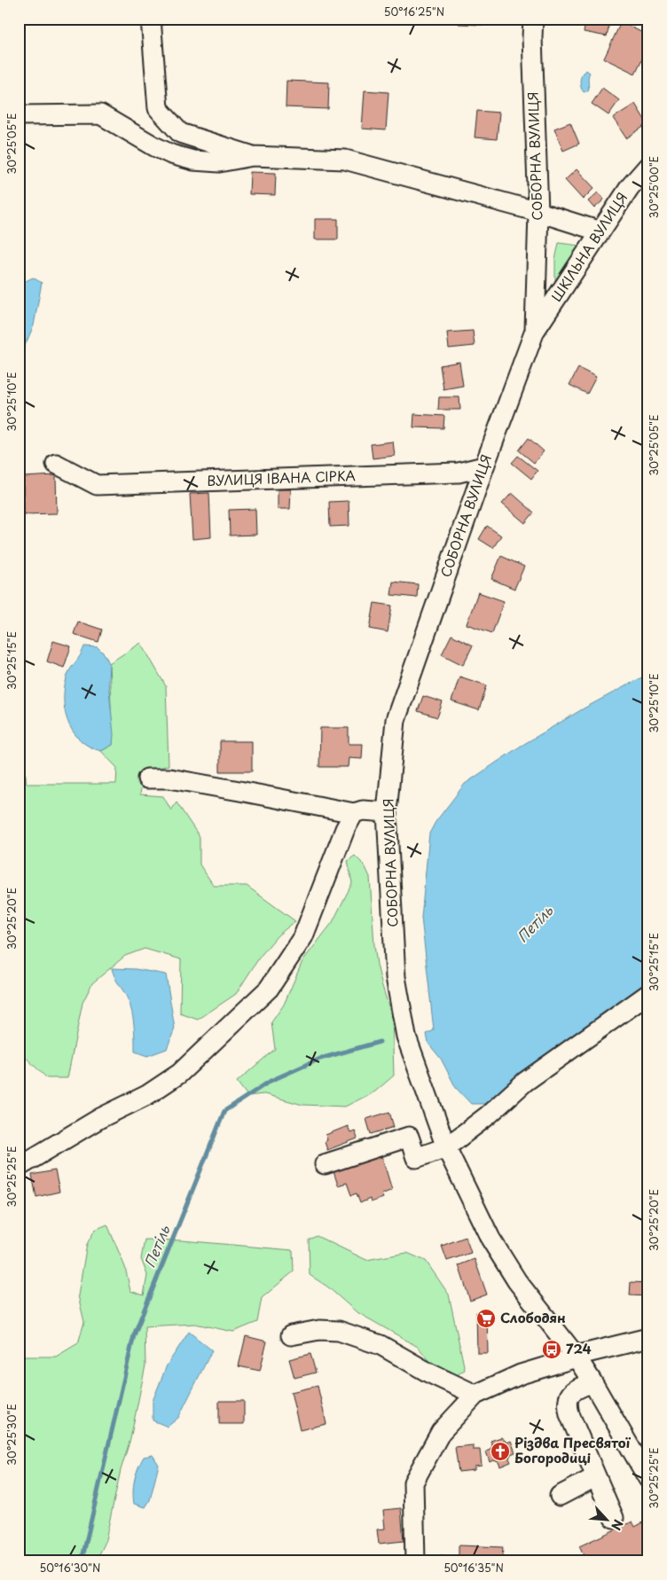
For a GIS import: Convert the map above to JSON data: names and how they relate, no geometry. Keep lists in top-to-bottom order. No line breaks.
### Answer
{"streets":{"street":["СОБОРНА ВУЛИЦЯ","ШКІЛЬНА ВУЛИЦЯ","ВУЛИЦЯ ІВАНА СІРКА"]},"crossings":[["СОБОРНА ВУЛИЦЯ","ШКІЛЬНА ВУЛИЦЯ"],["СОБОРНА ВУЛИЦЯ","ВУЛИЦЯ ІВАНА СІРКА"]],"water":["Петіль"],"places":{"supermarket":["Слободян"],"bus stop":["724"],"church":["Різдва Пресвятої Богородиці"]},"north":"bottom right","coordinates":["50°16'25\"N","30°25'05\"E","30°25'00\"E","30°25'10\"E","30°25'15\"E","30°25'20\"E","30°25'25\"E","30°25'30\"E","50°16'30\"N","50°16'35\"N"]}
